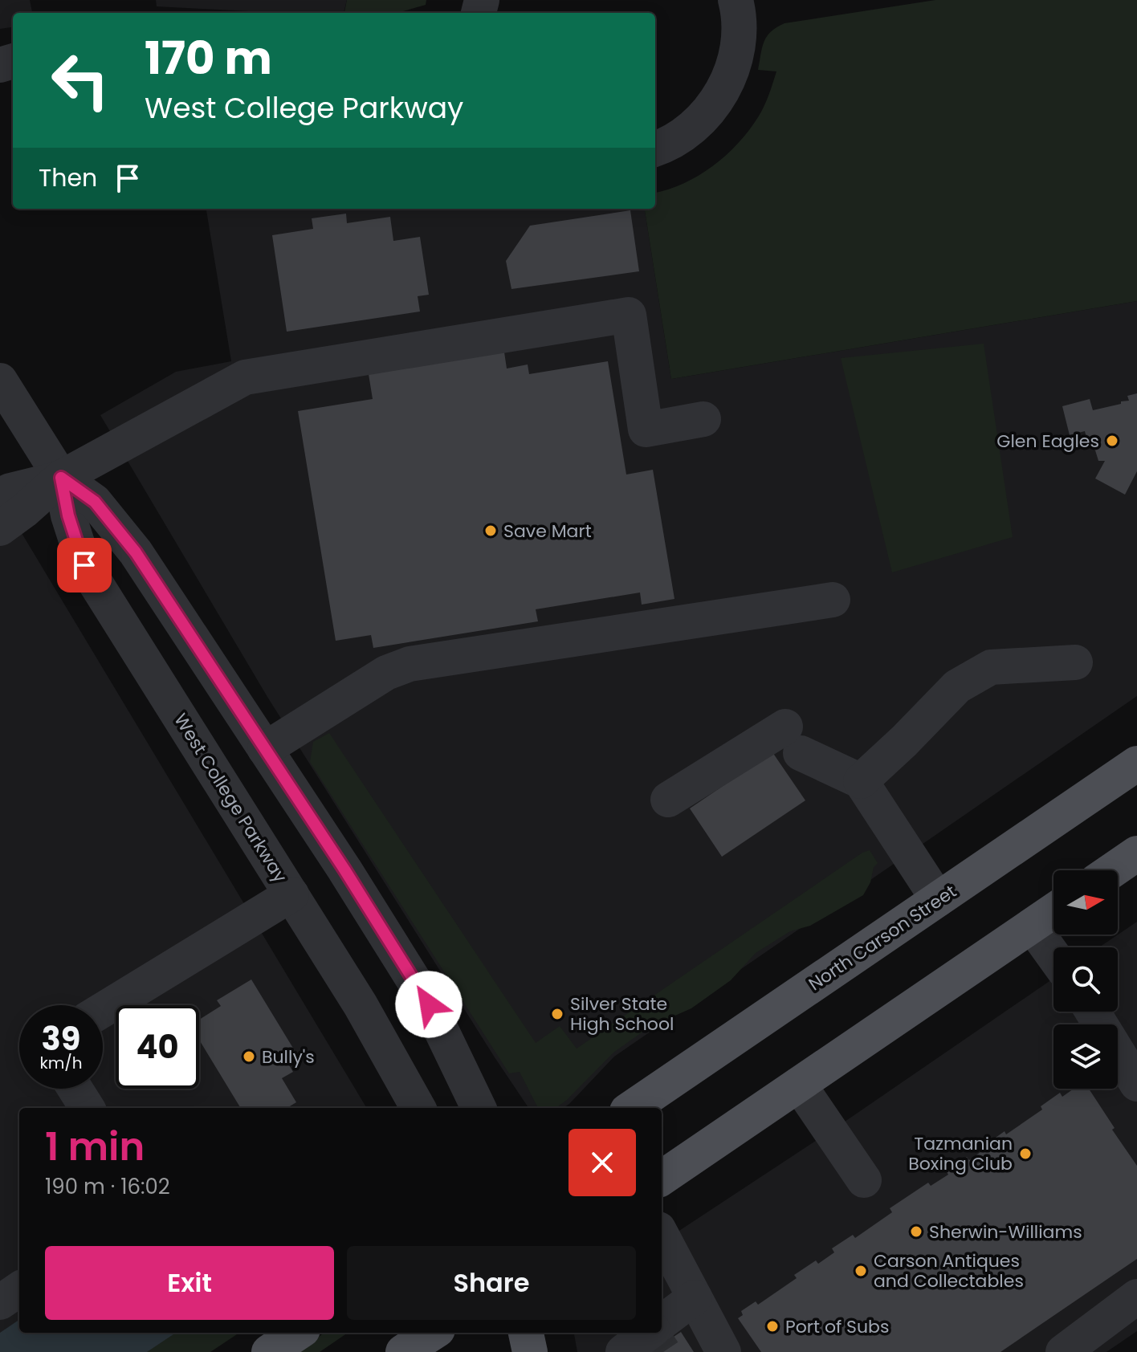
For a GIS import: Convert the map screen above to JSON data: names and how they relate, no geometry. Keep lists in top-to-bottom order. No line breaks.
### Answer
{"streets":{"main road":["North Carson Street"],"street":["West College Parkway"]},"places":["Glen Eagles","Save Mart","Silver State High School","Bully's","Tazmanian Boxing Club","Sherwin-Williams","Carson Antiques and Collectables","Port of Subs"],"north":"right","page":{"turn":["170 m","West College Parkway"],"then":"Then","speed":"39 km/h","limit":"40","heading":["1 min","190 m · 16:02"],"buttons":["Exit","Share"]}}
